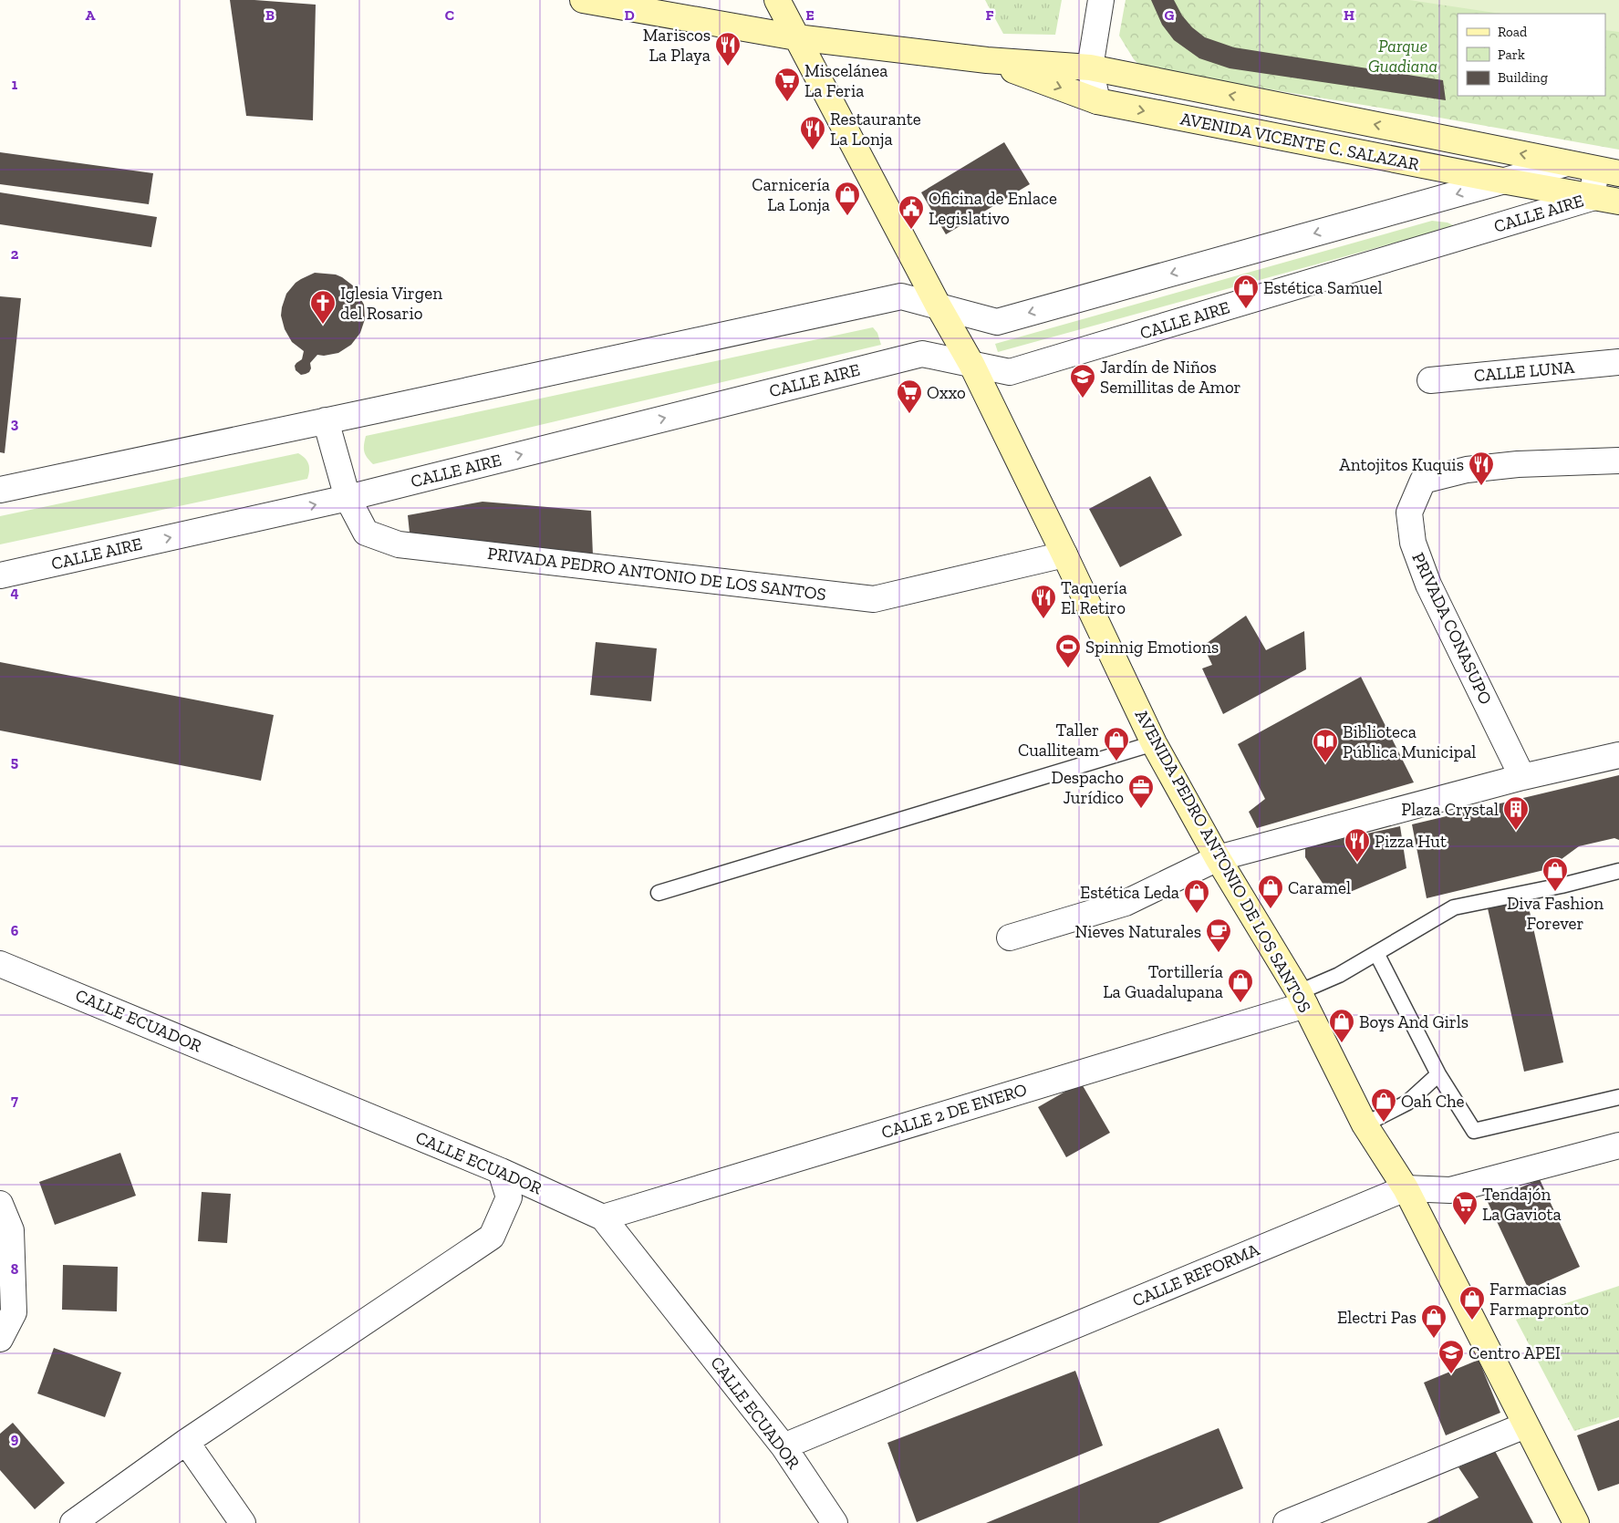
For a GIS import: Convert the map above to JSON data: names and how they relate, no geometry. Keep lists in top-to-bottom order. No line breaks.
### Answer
{"streets":{"street":["AVENIDA VICENTE C. SALAZAR","CALLE AIRE","CALLE LUNA","PRIVADA PEDRO ANTONIO DE LOS SANTOS","PRIVADA CONASUPO","AVENIDA PEDRO ANTONIO DE LOS SANTOS","CALLE ECUADOR","CALLE 2 DE ENERO","CALLE REFORMA"]},"crossings":[["AVENIDA VICENTE C. SALAZAR","CALLE AIRE"],["AVENIDA VICENTE C. SALAZAR","AVENIDA PEDRO ANTONIO DE LOS SANTOS"],["CALLE AIRE","PRIVADA PEDRO ANTONIO DE LOS SANTOS"],["CALLE AIRE","AVENIDA PEDRO ANTONIO DE LOS SANTOS"],["PRIVADA PEDRO ANTONIO DE LOS SANTOS","AVENIDA PEDRO ANTONIO DE LOS SANTOS"],["AVENIDA PEDRO ANTONIO DE LOS SANTOS","CALLE 2 DE ENERO"],["AVENIDA PEDRO ANTONIO DE LOS SANTOS","CALLE REFORMA"],["CALLE ECUADOR","CALLE 2 DE ENERO"],["CALLE ECUADOR","CALLE REFORMA"]],"parks":["Parque Guadiana"],"places":{"restaurant":["Mariscos La Playa","Restaurante La Lonja","Antojitos Kuquis","Taquería El Retiro","Pizza Hut"],"supermarket":["Miscelánea La Feria","Oxxo","Tendajón La Gaviota"],"shop":["Carnicería La Lonja","Estética Samuel","Taller Cualliteam","Diva Fashion Forever","Caramel","Estética Leda","Tortillería La Guadalupana","Boys And Girls","Oah Che","Farmacias Farmapronto","Electri Pas"],"public building":["Oficina de Enlace Legislativo"],"church":["Iglesia Virgen del Rosario"],"school or university":["Jardín de Niños Semillitas de Amor","Centro APEI"],"sports":["Spinnig Emotions"],"library":["Biblioteca Pública Municipal"],"office":["Despacho Jurídico"],"building":["Plaza Crystal"],"cafe":["Nieves Naturales"]},"legend":["Road","Park","Building"],"grid":{"columns":["A","B","C","D","E","F","G","H"],"rows":["1","2","3","4","5","6","7","8","9"]}}
